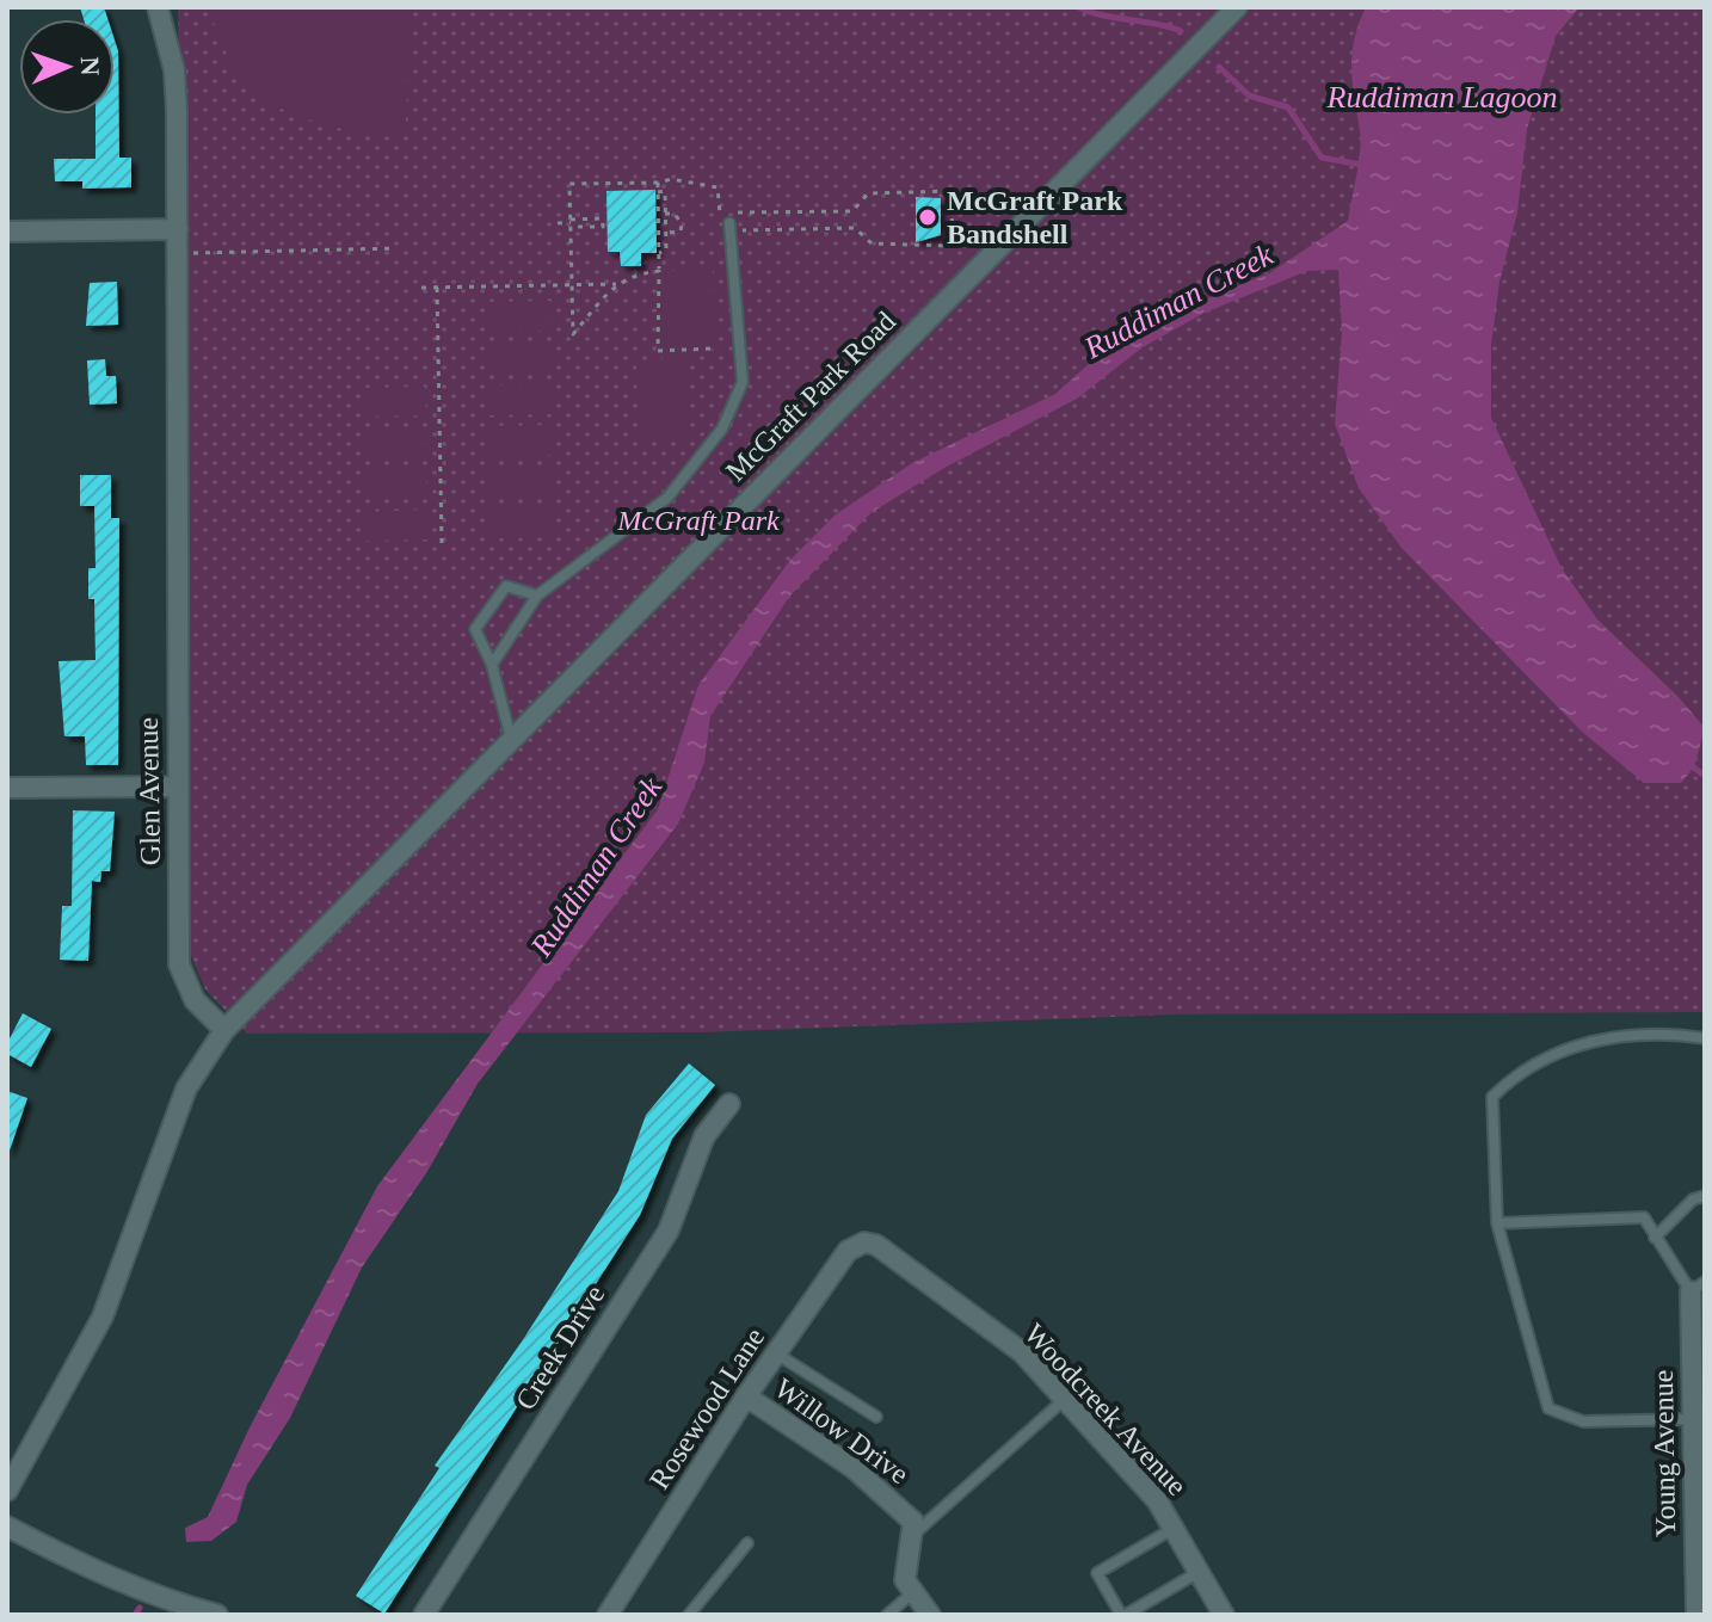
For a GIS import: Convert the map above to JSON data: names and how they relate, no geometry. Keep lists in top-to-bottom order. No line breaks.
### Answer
{"streets":{"street":["McGraft Park Road","Glen Avenue","Creek Drive","Rosewood Lane","Woodcreek Avenue","Willow Drive","Young Avenue"]},"crossings":[["McGraft Park Road","Glen Avenue"],["Rosewood Lane","Woodcreek Avenue"],["Rosewood Lane","Willow Drive"]],"water":["Ruddiman Lagoon","Ruddiman Creek"],"parks":["McGraft Park"],"places":["McGraft Park Bandshell"],"north":"right"}
